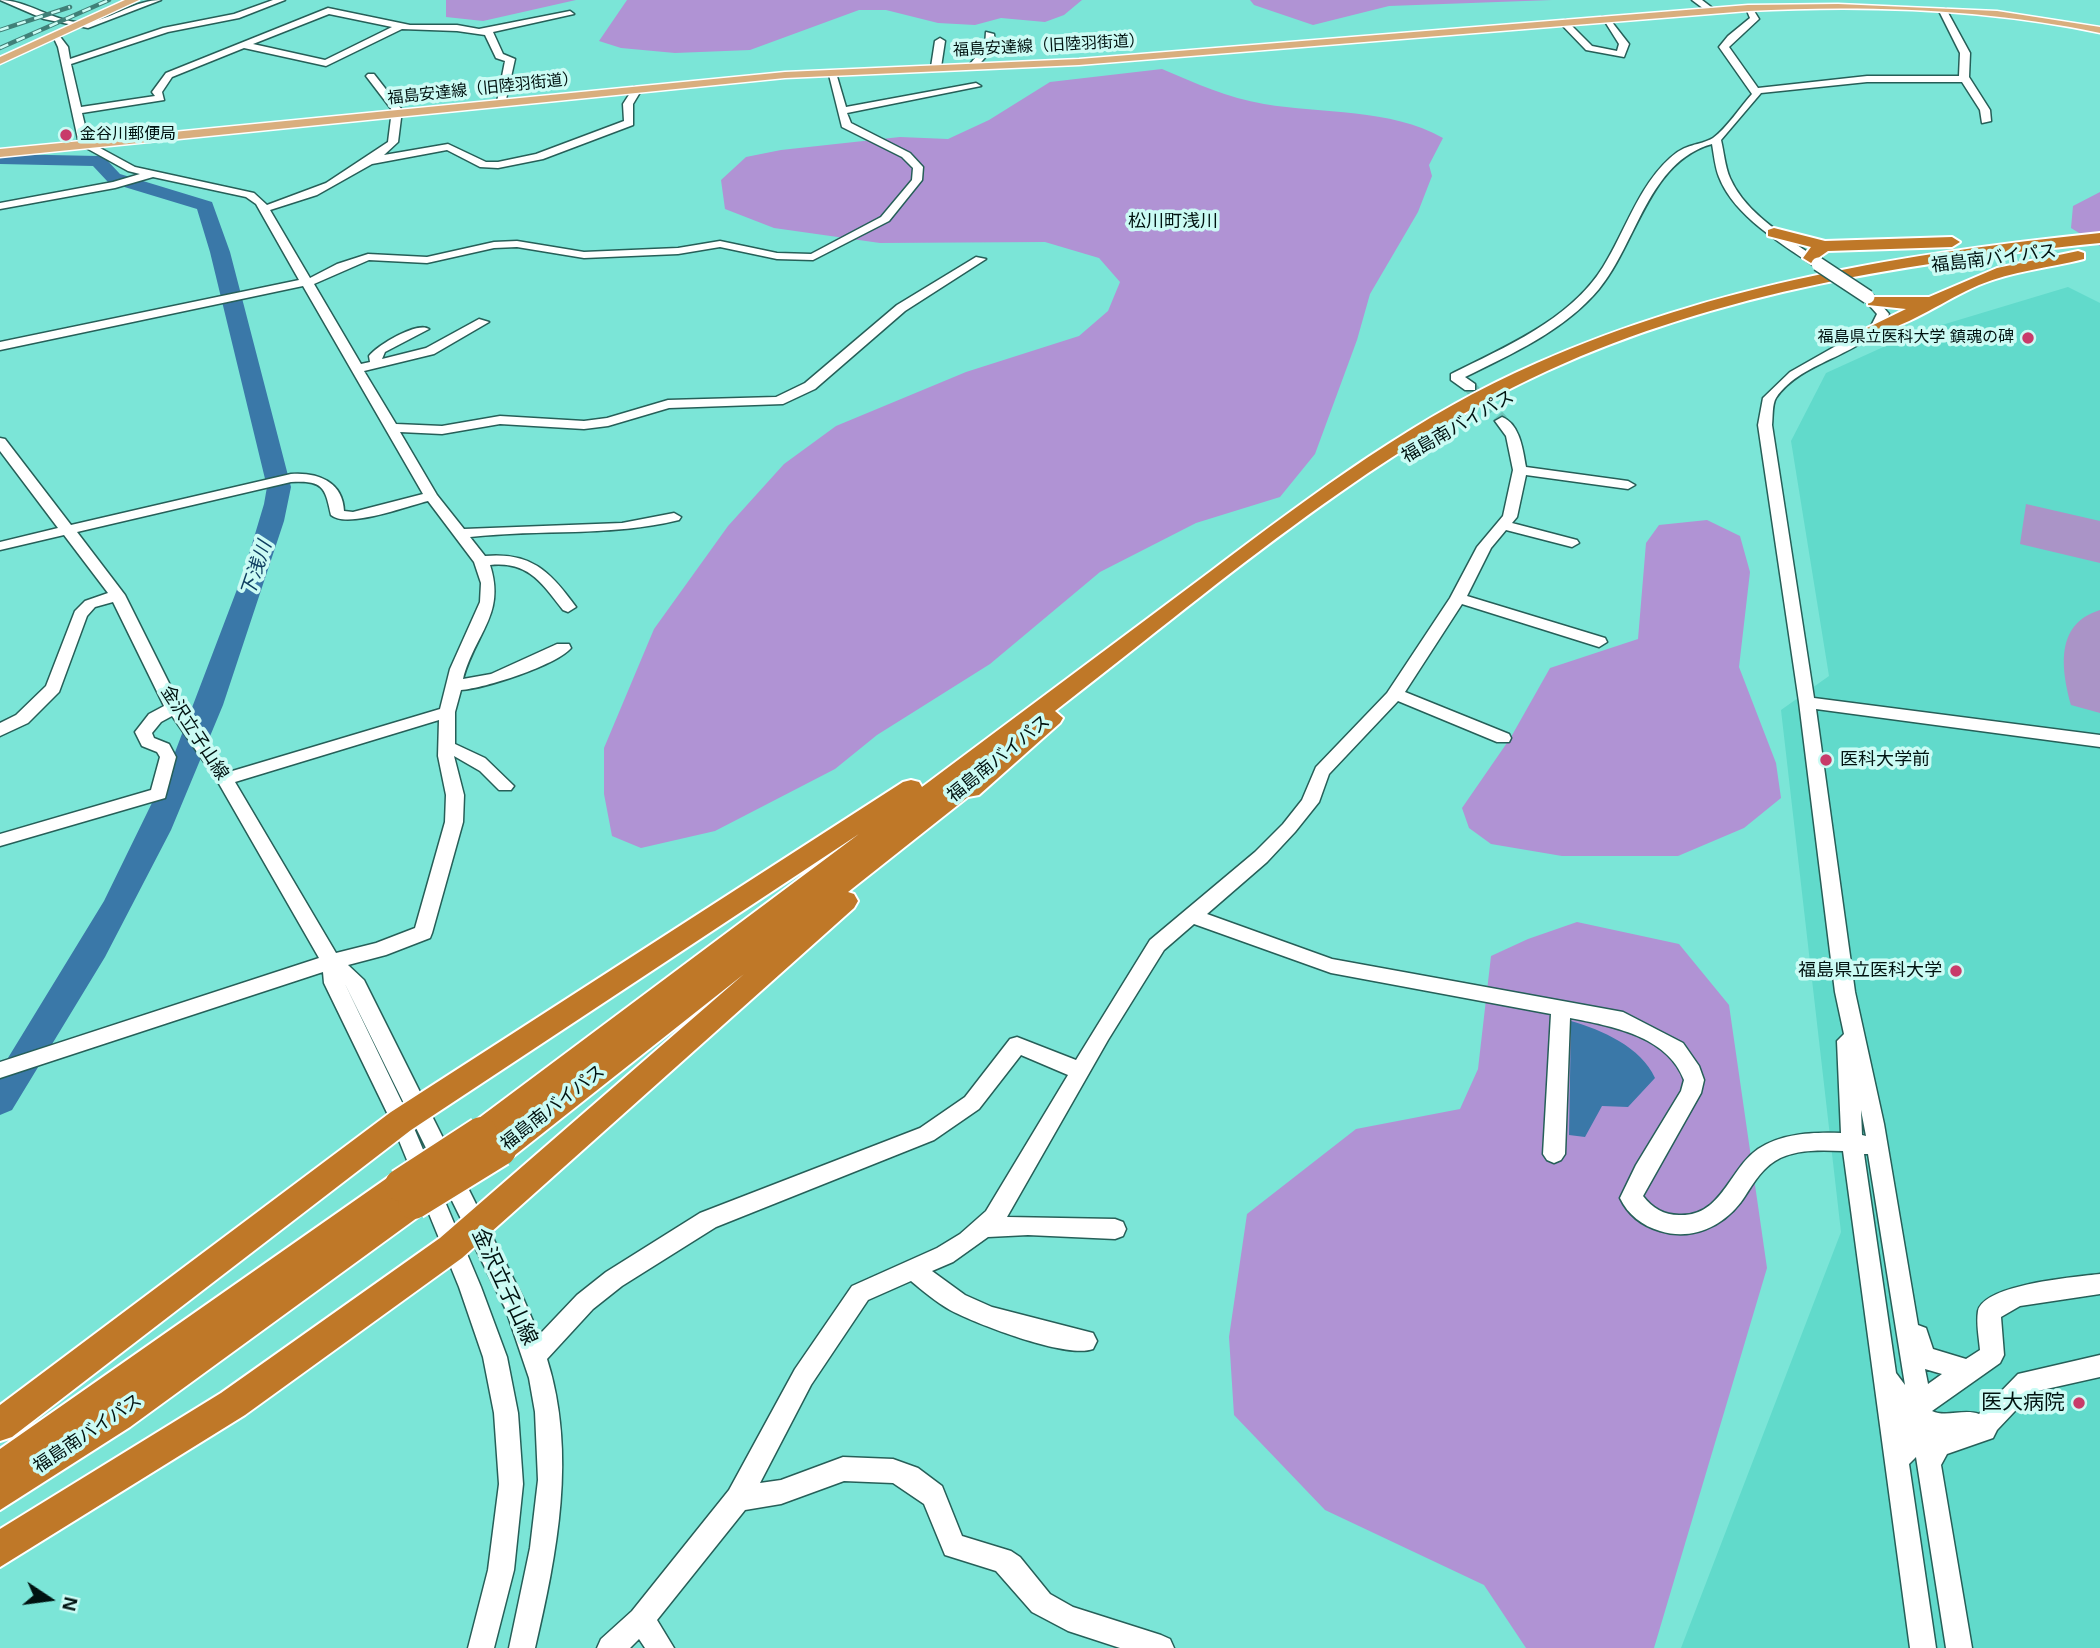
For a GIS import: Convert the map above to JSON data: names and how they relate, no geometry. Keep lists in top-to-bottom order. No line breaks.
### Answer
{"streets":{"highway":["福島南バイパス"],"main road":["福島安達線（旧陸羽街道）"],"street":["金沢立子山線"]},"districts":["松川町浅川"],"water":["下浅川"],"places":["金谷川郵便局","福島県立医科大学 鎮魂の碑","医科大学前","福島県立医科大学","医大病院"],"north":"right"}
